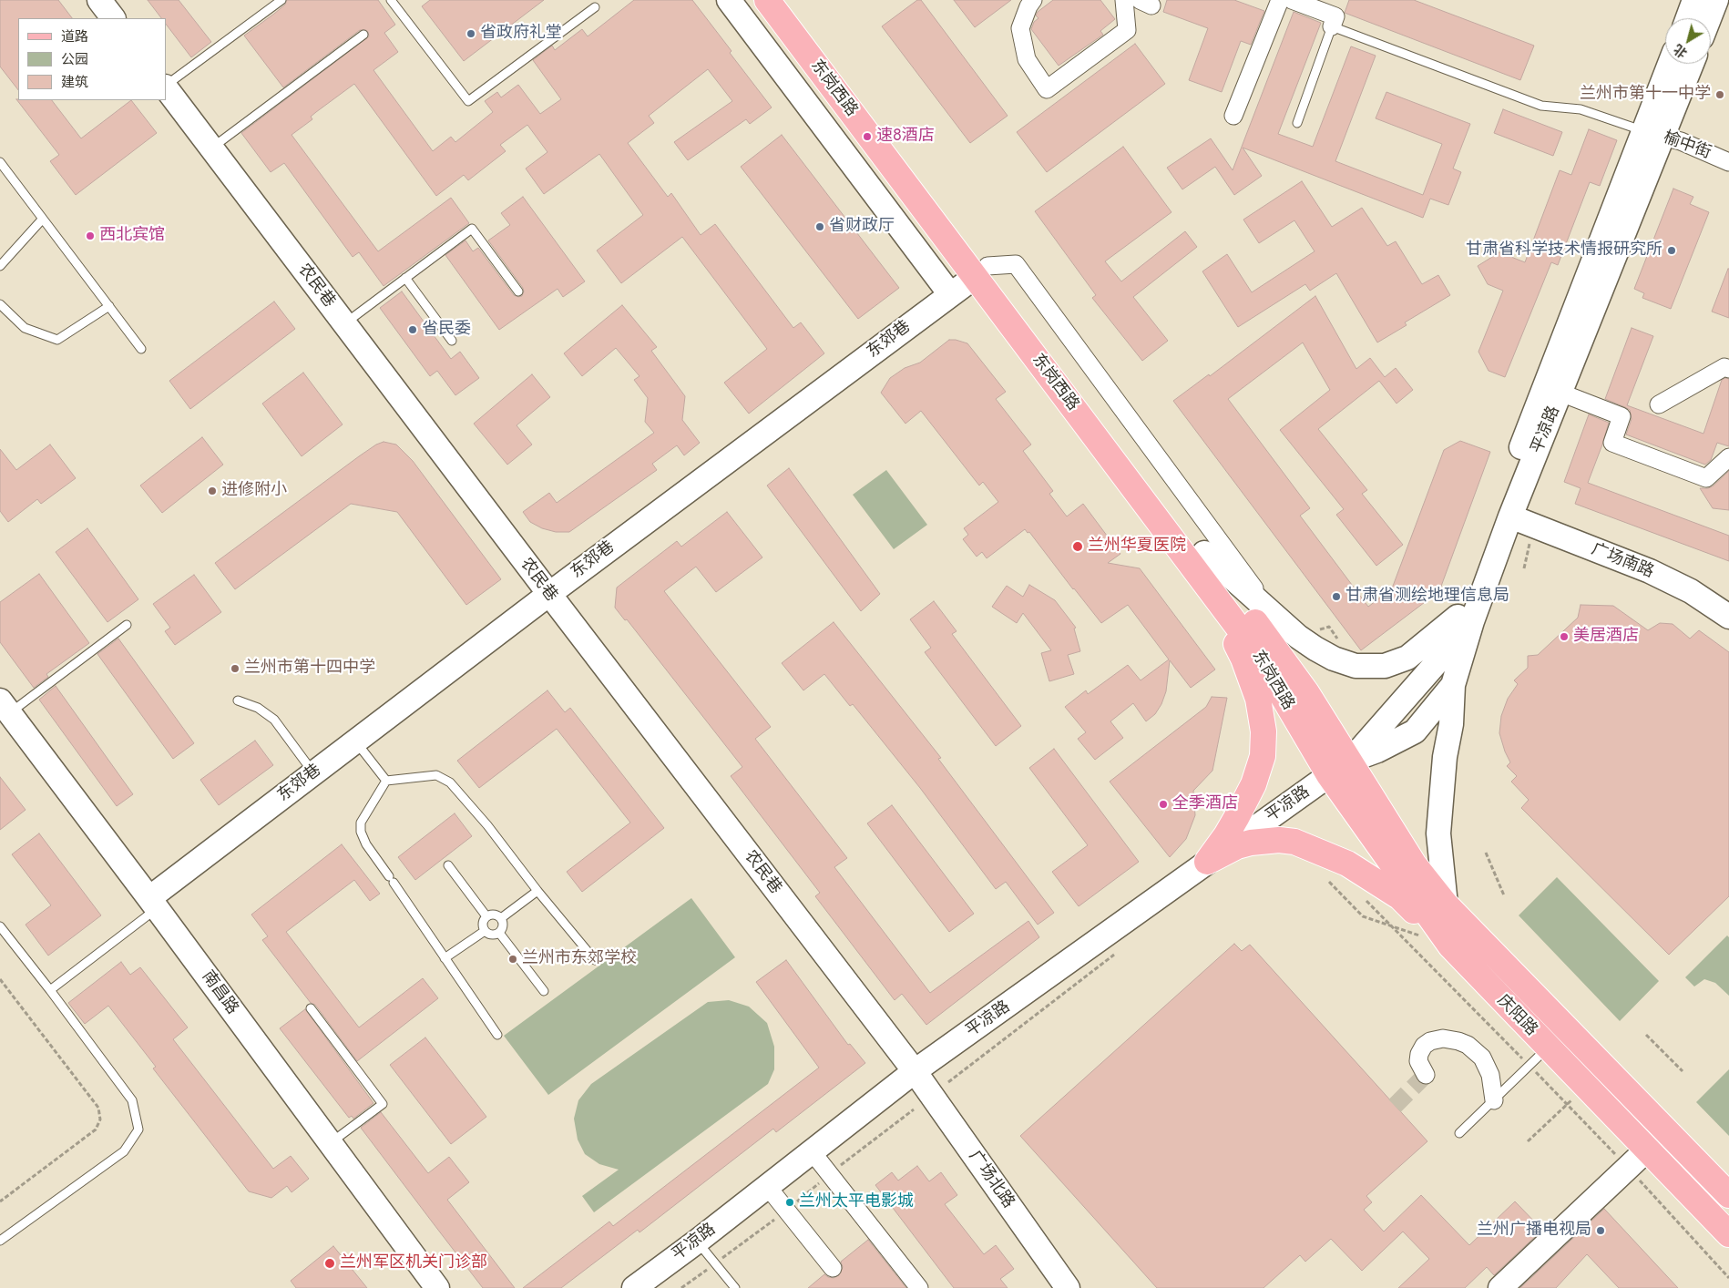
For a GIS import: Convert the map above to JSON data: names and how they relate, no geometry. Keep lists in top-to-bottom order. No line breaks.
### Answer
{"streets":{"main road":["东岗西路","平凉路","庆阳路"],"street":["榆中街","农民巷","东郊巷","广场南路","南昌路","广场北路"]},"crossings":[["东岗西路","东郊巷"],["东岗西路","平凉路"],["东岗西路","庆阳路"],["榆中街","平凉路"],["农民巷","东郊巷"],["农民巷","平凉路"],["农民巷","广场北路"],["东郊巷","南昌路"],["平凉路","广场南路"],["平凉路","庆阳路"],["平凉路","广场北路"]],"places":["省政府礼堂","兰州市第十一中学","速8酒店","省财政厅","西北宾馆","甘肃省科学技术情报研究所","省民委","进修附小","兰州华夏医院","甘肃省测绘地理信息局","美居酒店","兰州市第十四中学","全季酒店","兰州市东郊学校","兰州太平电影城","兰州广播电视局","兰州军区机关门诊部"],"legend":["道路","公园","建筑"],"north":"bottom left"}
